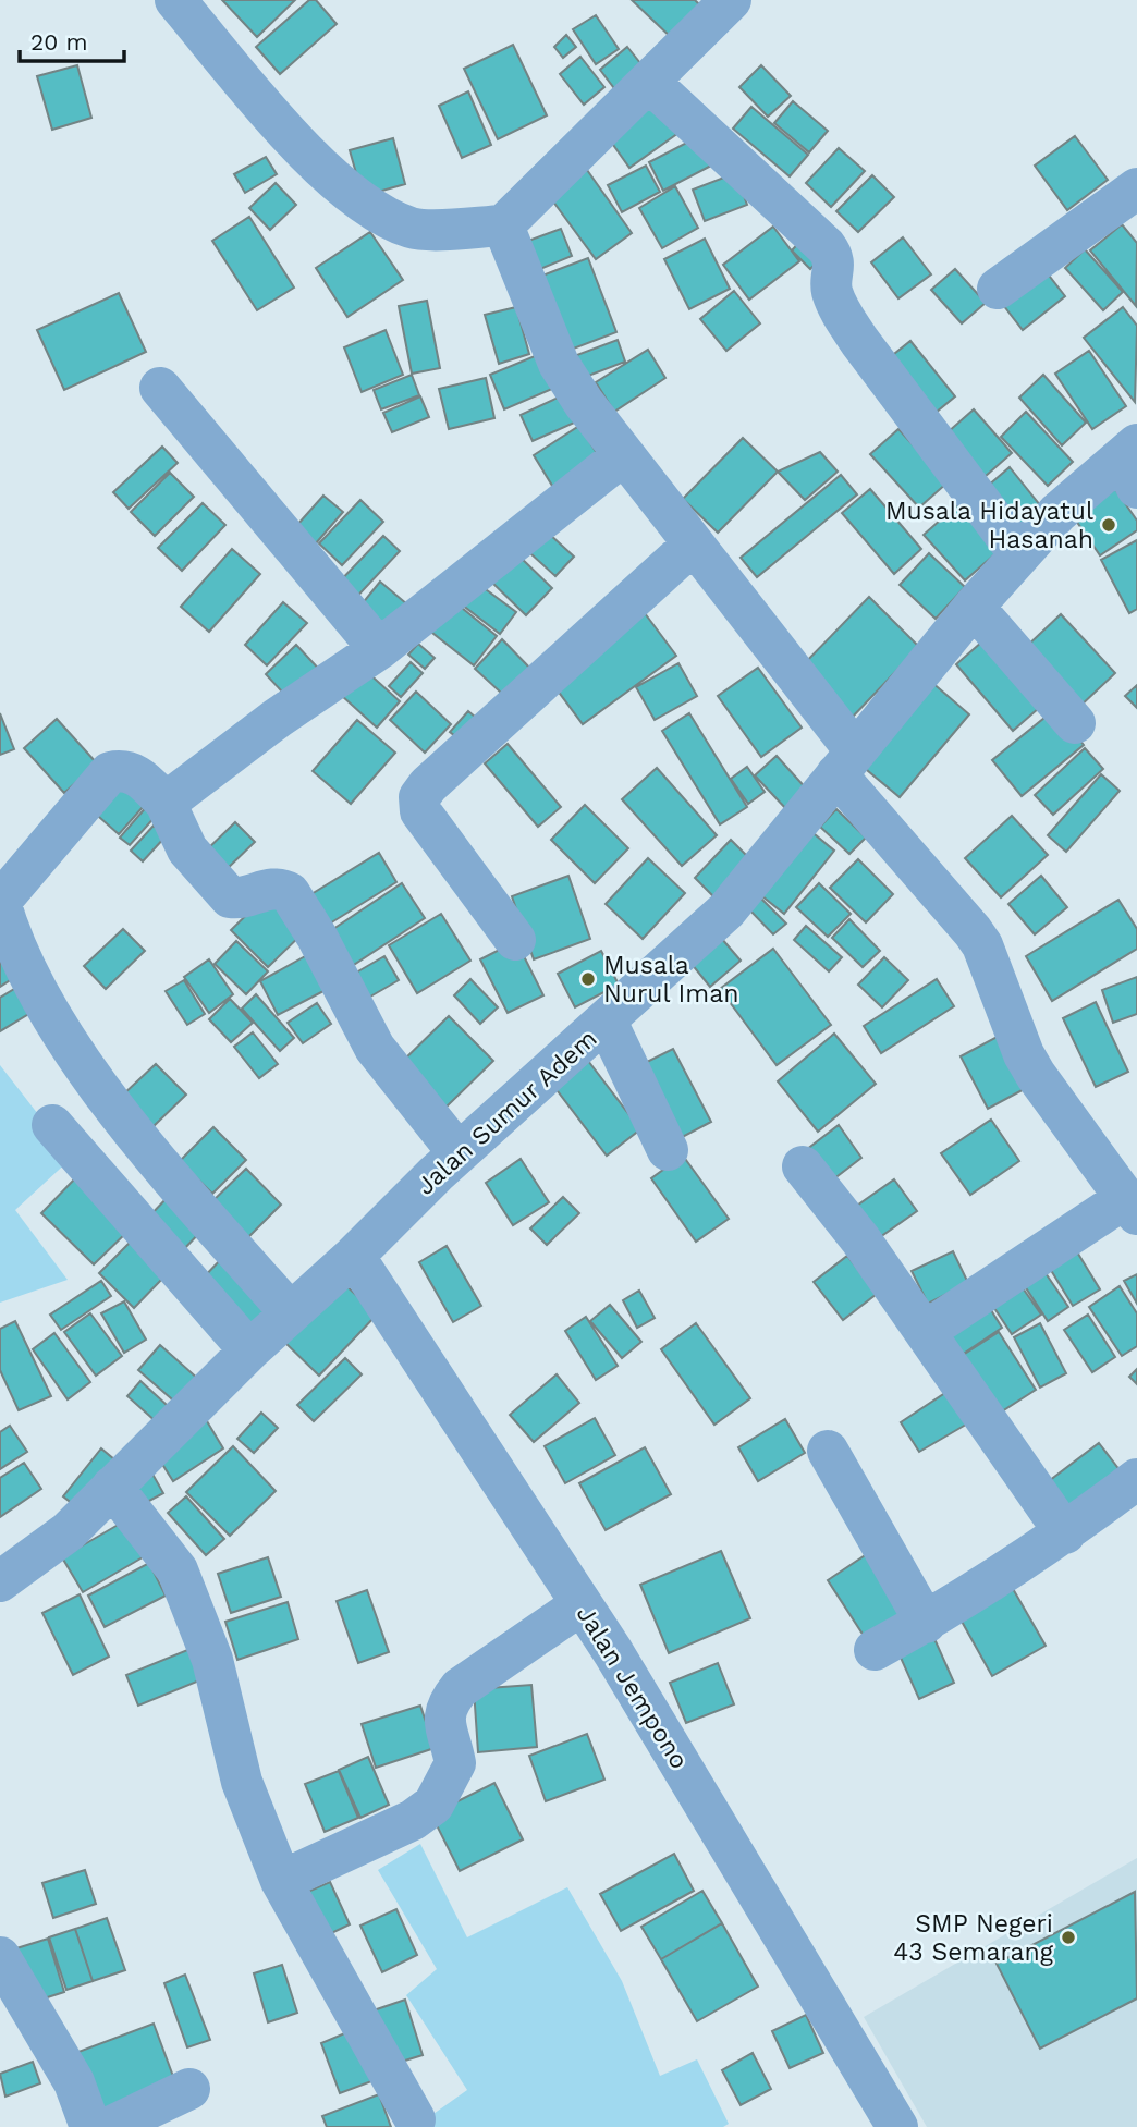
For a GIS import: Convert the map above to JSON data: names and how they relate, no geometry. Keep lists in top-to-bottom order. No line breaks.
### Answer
{"streets":{"street":["Jalan Sumur Adem","Jalan Jempono"]},"crossings":[["Jalan Sumur Adem","Jalan Jempono"]],"places":["Musala Hidayatul Hasanah","Musala Nurul Iman","SMP Negeri 43 Semarang"],"scale_bar":"20 m"}
